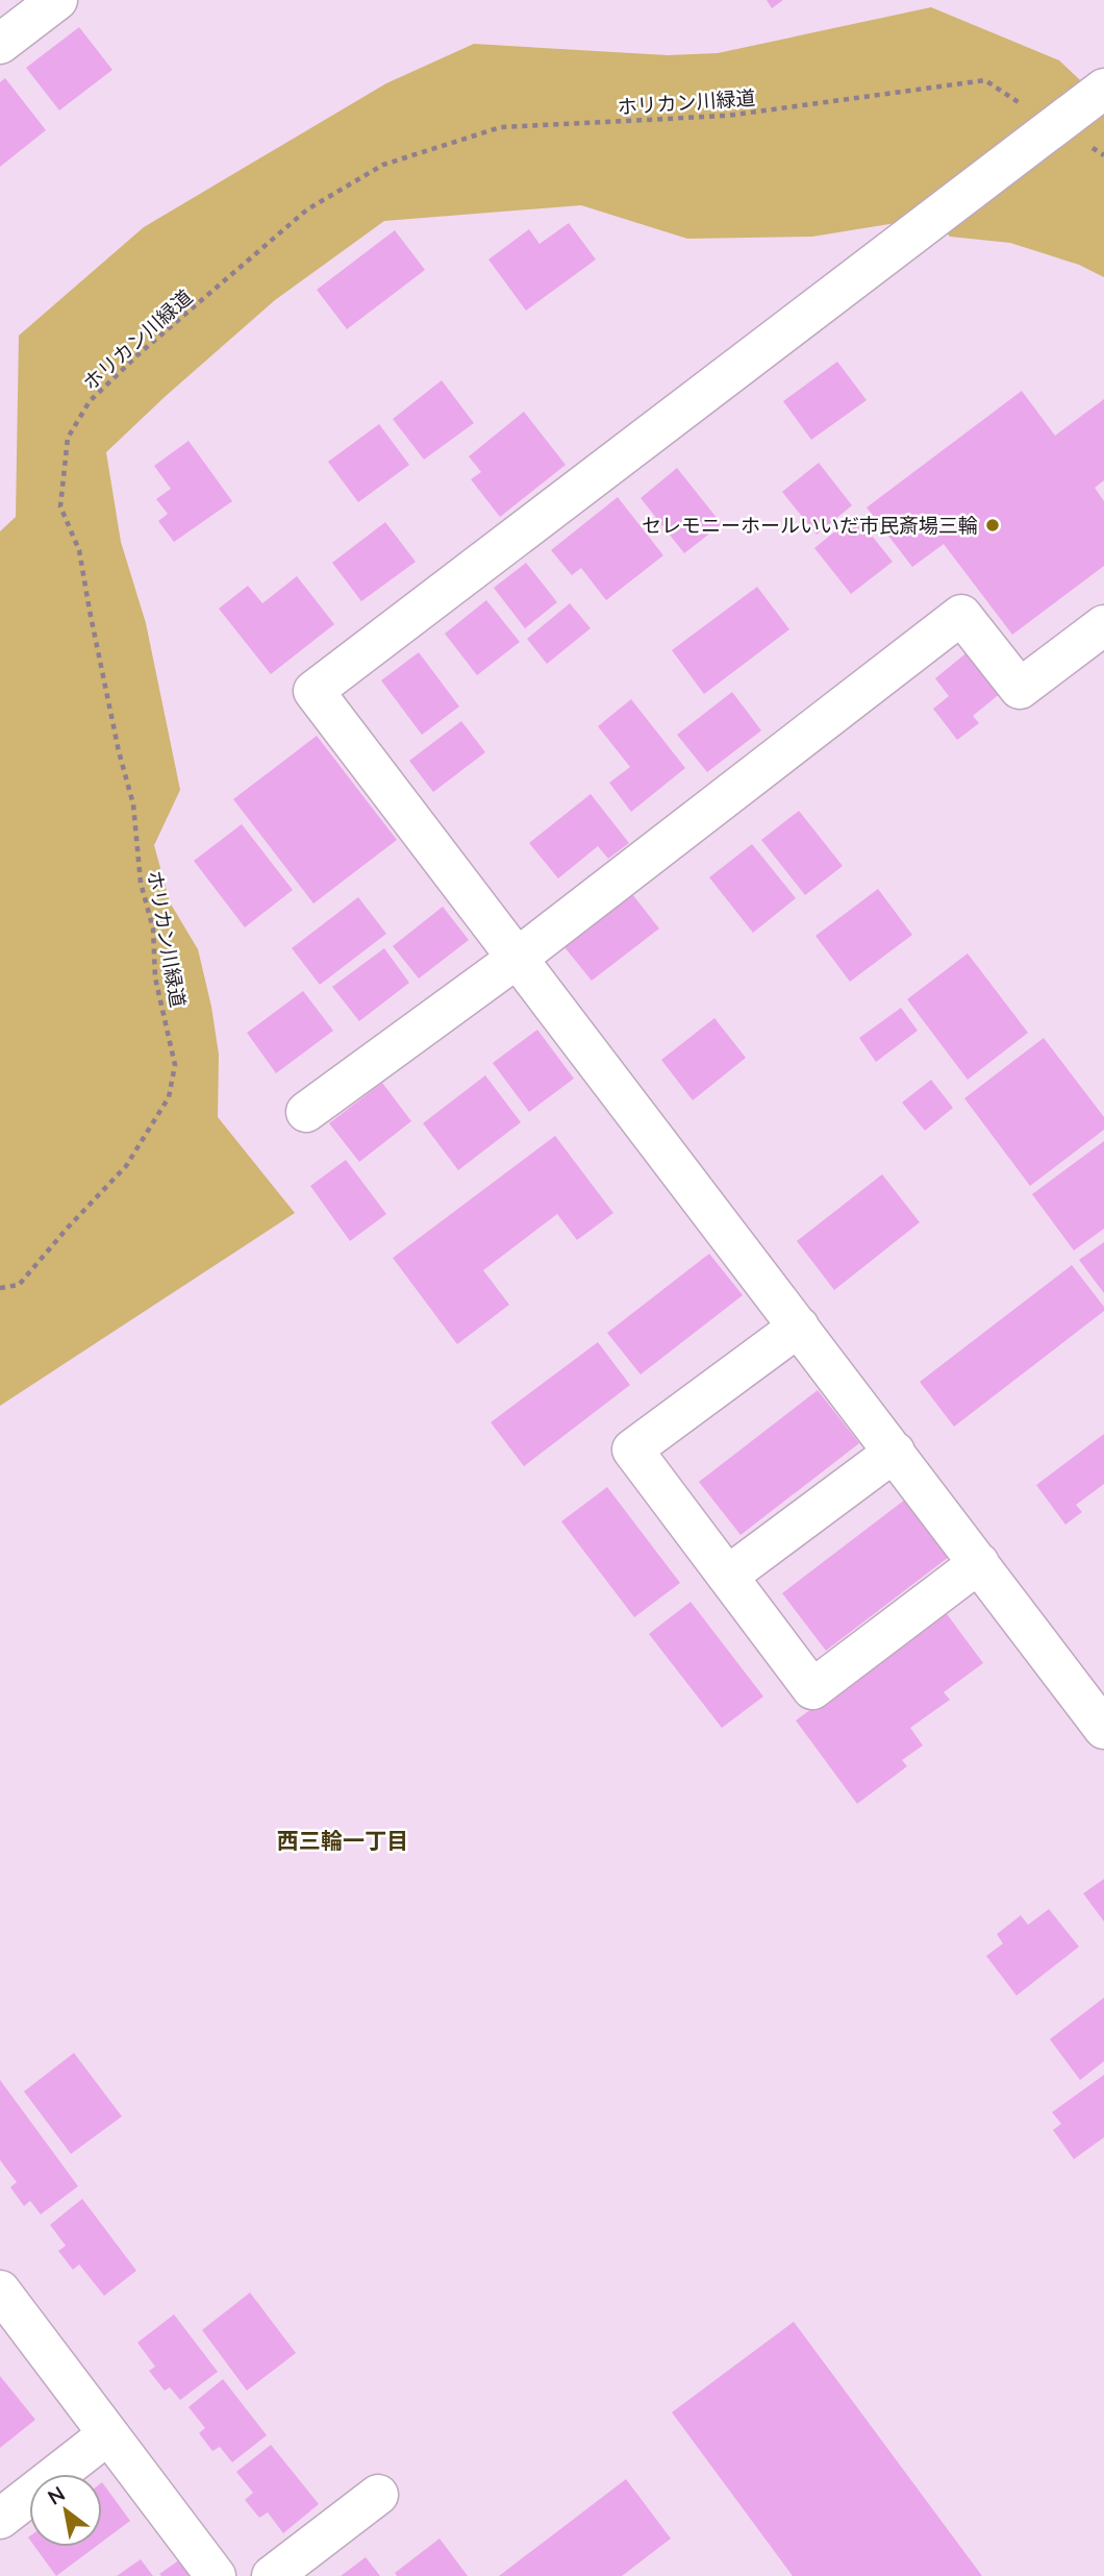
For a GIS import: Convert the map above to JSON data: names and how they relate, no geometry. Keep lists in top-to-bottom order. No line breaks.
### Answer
{"streets":{"path":["ホリカン川緑道"]},"districts":["西三輪一丁目"],"places":["セレモニーホールいいだ市民斎場三輪"],"north":"top left"}
